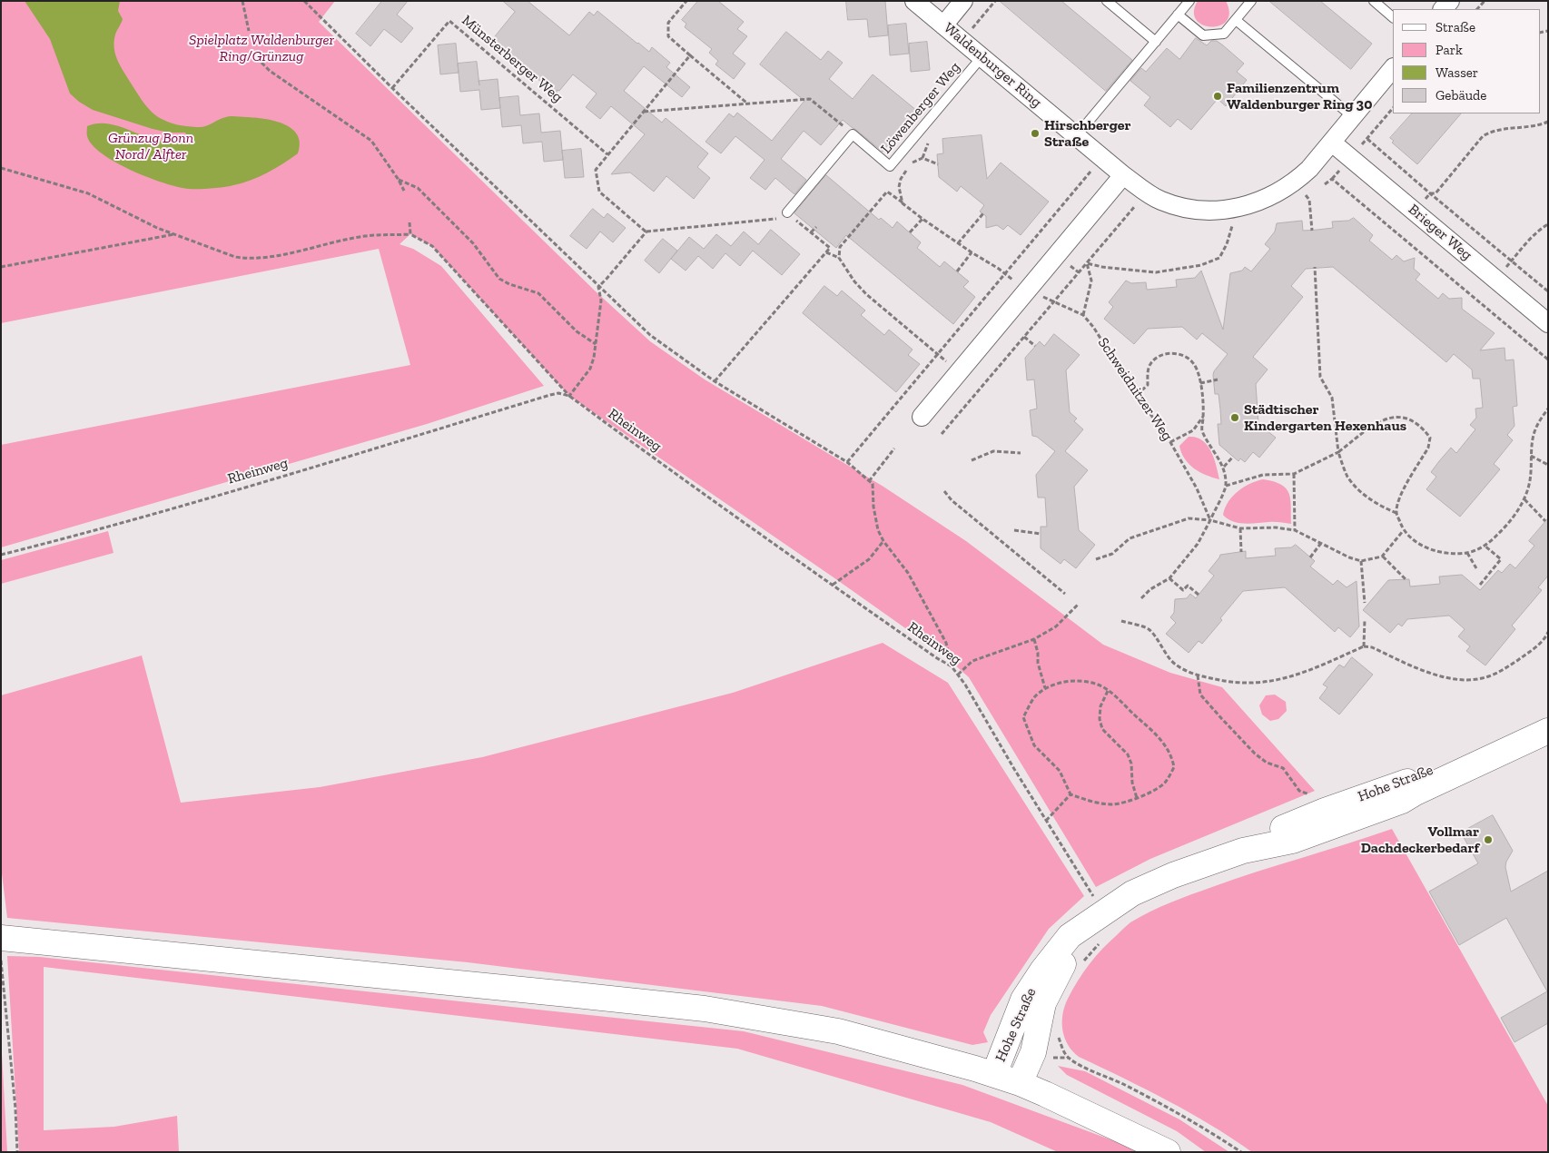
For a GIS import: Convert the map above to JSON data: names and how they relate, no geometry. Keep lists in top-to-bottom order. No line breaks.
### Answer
{"streets":{"main road":["Hohe Straße"],"street":["Waldenburger Ring","Brieger Weg"],"lane":["Löwenberger Weg"],"path":["Münsterberger Weg","Schweidnitzer Weg","Rheinweg"]},"crossings":[["Waldenburger Ring","Löwenberger Weg"],["Waldenburger Ring","Brieger Weg"],["Rheinweg","Hohe Straße"]],"parks":["Spielplatz Waldenburger Ring/Grünzug","Grünzug Bonn Nord/ Alfter"],"places":["Familienzentrum Waldenburger Ring 30","Hirschberger Straße","Städtischer Kindergarten Hexenhaus","Vollmar Dachdeckerbedarf"],"legend":["Straße","Park","Wasser","Gebäude"]}
